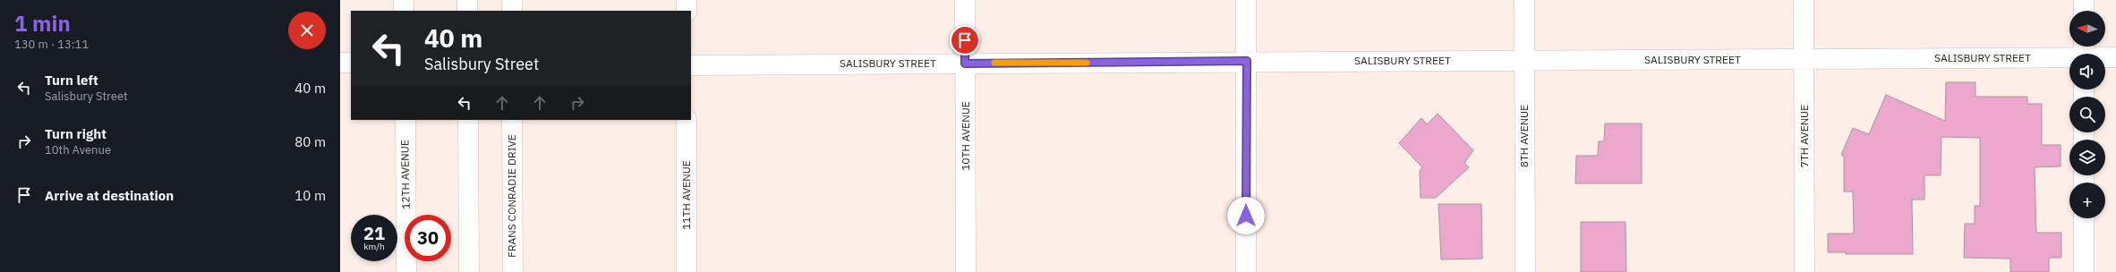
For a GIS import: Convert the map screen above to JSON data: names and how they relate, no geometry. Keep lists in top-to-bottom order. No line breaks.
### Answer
{"streets":{"street":["SALISBURY STREET","10TH AVENUE","8TH AVENUE","7TH AVENUE","12TH AVENUE","11TH AVENUE","FRANS CONRADIE DRIVE"]},"crossings":[["SALISBURY STREET","10TH AVENUE"],["SALISBURY STREET","8TH AVENUE"],["SALISBURY STREET","7TH AVENUE"]],"north":"left","page":{"heading":["1 min","130 m · 13:11"],"map_buttons":"+","turn":["40 m","Salisbury Street"],"list":[{"name":"Turn left","note":"Salisbury Street","value":"40 m"},{"name":"Turn right","note":"10th Avenue","value":"80 m"},{"name":"Arrive at destination","value":"10 m"}],"speed":"21 km/h","limit":"30"}}
